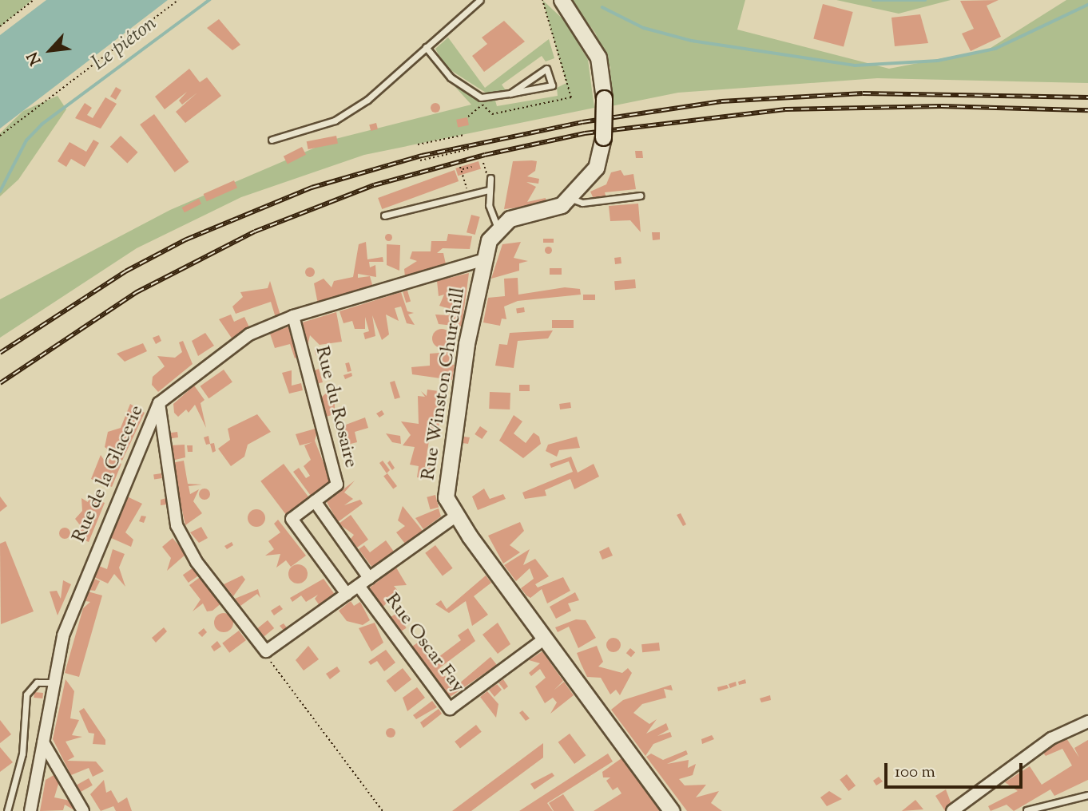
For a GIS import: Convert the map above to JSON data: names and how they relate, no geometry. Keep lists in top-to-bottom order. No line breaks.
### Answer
{"streets":{"main road":["Rue Winston Churchill"],"street":["Rue du Rosaire","Rue de la Glacerie","Rue Oscar Fay"]},"crossings":[["Rue Winston Churchill","Rue de la Glacerie"],["Rue Winston Churchill","Rue Oscar Fay"],["Rue du Rosaire","Rue de la Glacerie"]],"water":["Le piéton"],"scale_bar":"100 m","north":"bottom left"}
